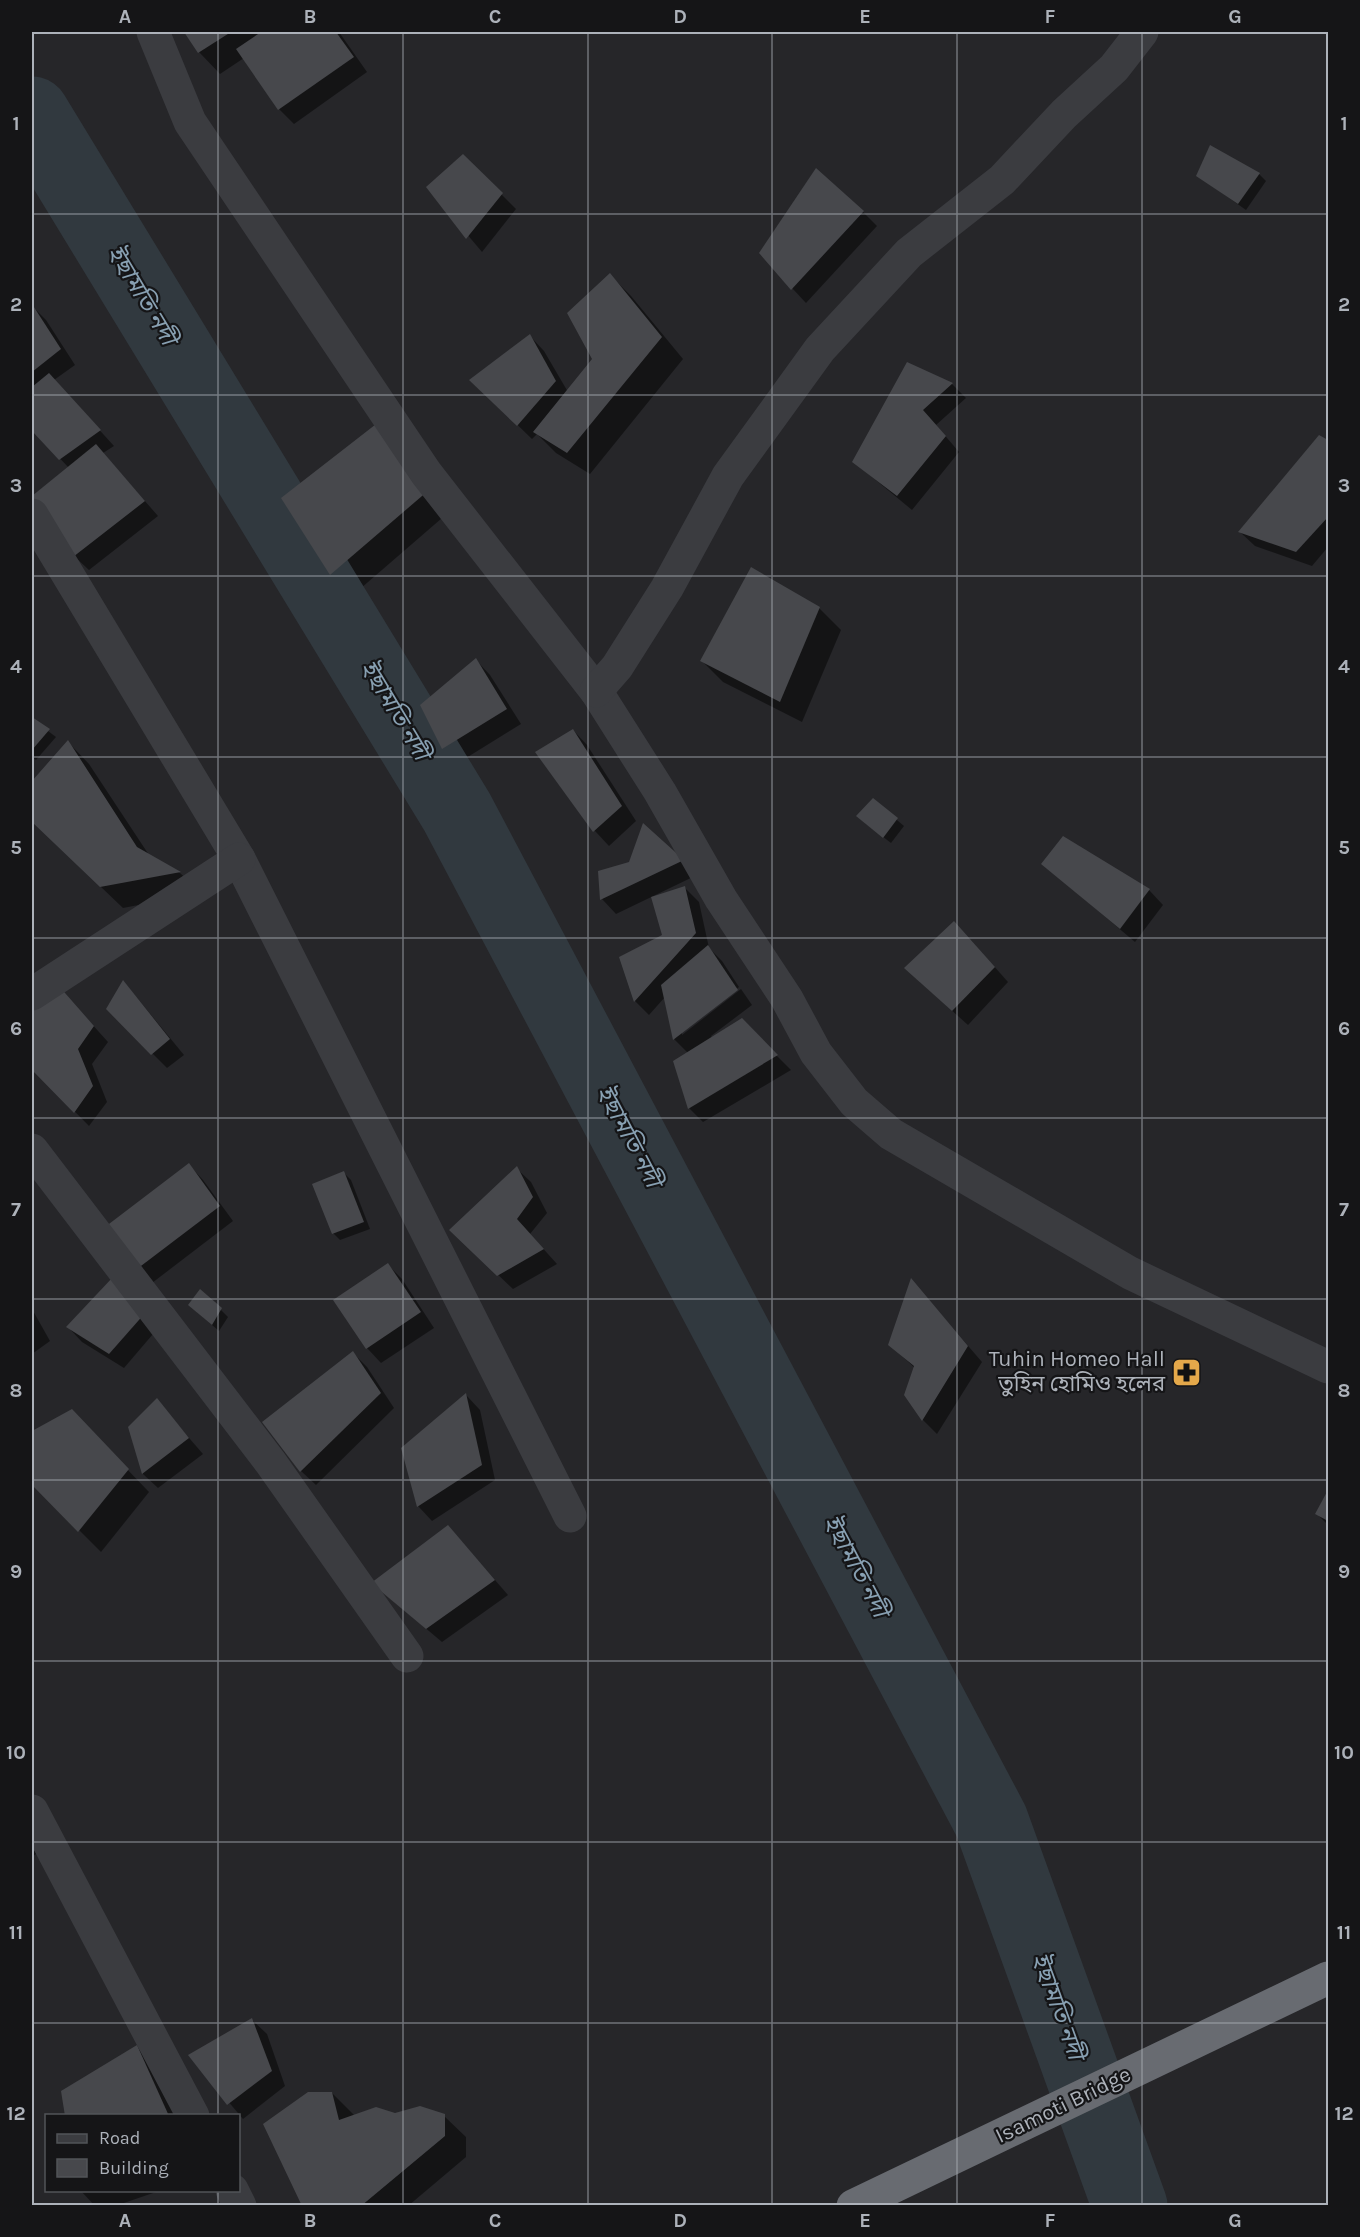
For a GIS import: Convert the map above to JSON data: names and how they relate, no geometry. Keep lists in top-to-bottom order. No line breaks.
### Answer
{"streets":{"highway":["Isamoti Bridge"]},"water":["ইছামতি নদী"],"places":{"pharmacy":["Tuhin Homeo Hall তুহিন হোমিও হলের"]},"legend":["Road","Building"],"grid":{"columns":["A","B","C","D","E","F","G"],"rows":["1","2","3","4","5","6","7","8","9","10","11","12"]}}
